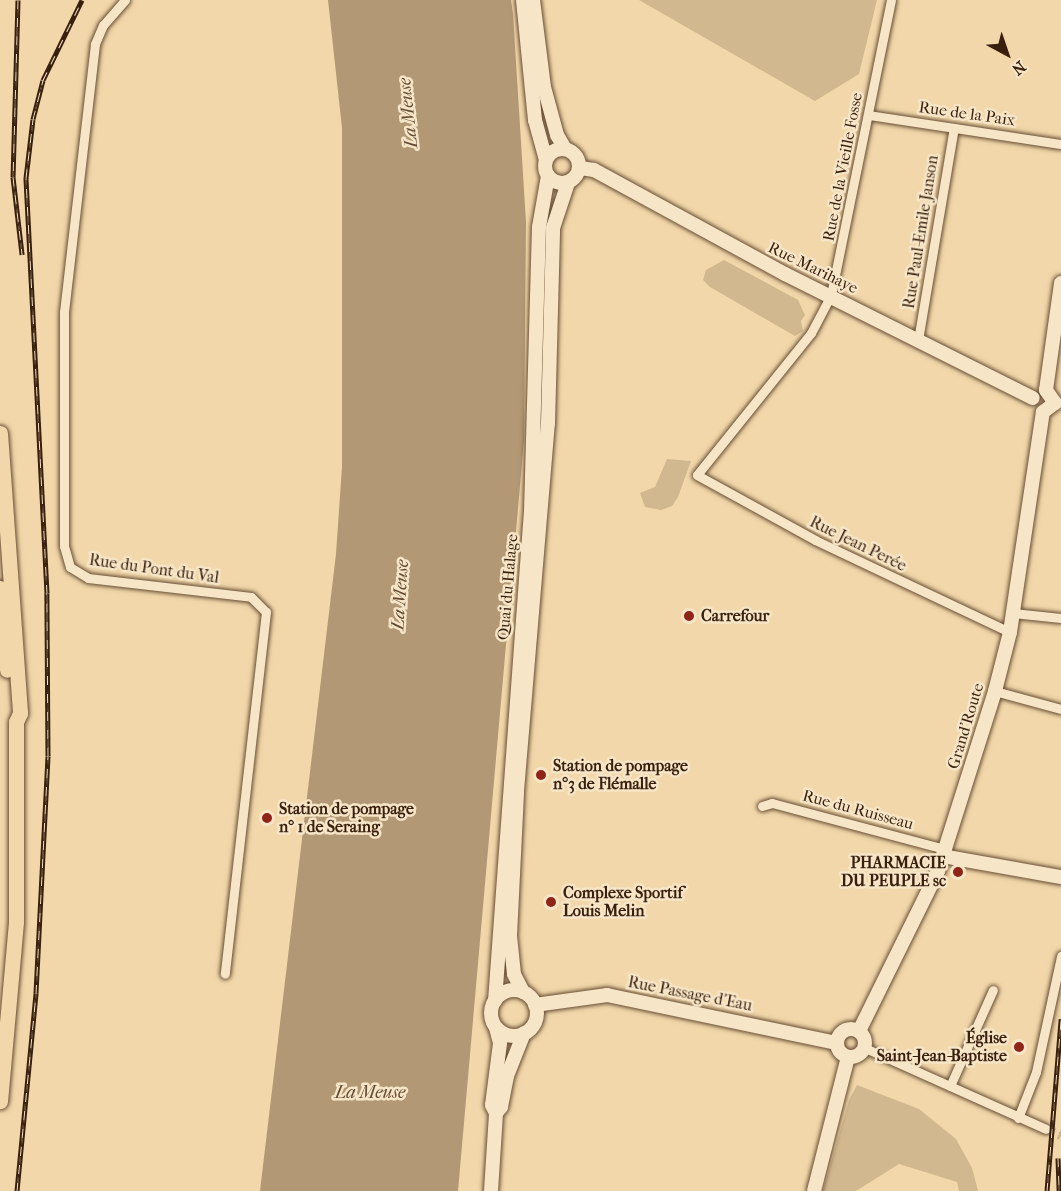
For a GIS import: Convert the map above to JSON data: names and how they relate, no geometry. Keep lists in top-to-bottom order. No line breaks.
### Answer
{"streets":{"main road":["Rue Marihaye","Quai du Halage","Grand'Route","Rue Passage d'Eau"],"street":["Rue de la Paix","Rue de la Vieille Fosse","Rue Paul-Emile Janson","Rue Jean Perée","Rue du Pont du Val","Rue du Ruisseau"]},"crossings":[["Rue de la Paix","Rue de la Vieille Fosse"],["Rue de la Paix","Rue Paul-Emile Janson"],["Rue de la Vieille Fosse","Rue Marihaye"],["Rue de la Vieille Fosse","Rue Jean Perée"],["Rue Paul-Emile Janson","Rue Marihaye"],["Rue Marihaye","Quai du Halage"],["Rue Jean Perée","Grand'Route"],["Quai du Halage","Rue Passage d'Eau"],["Grand'Route","Rue du Ruisseau"],["Grand'Route","Rue Passage d'Eau"]],"water":["La Meuse"],"places":["Carrefour","Station de pompage n°3 de Flémalle","Station de pompage n° 1 de Seraing","PHARMACIE DU PEUPLE sc","Complexe Sportif Louis Melin","Église Saint-Jean-Baptiste"],"north":"bottom right"}
